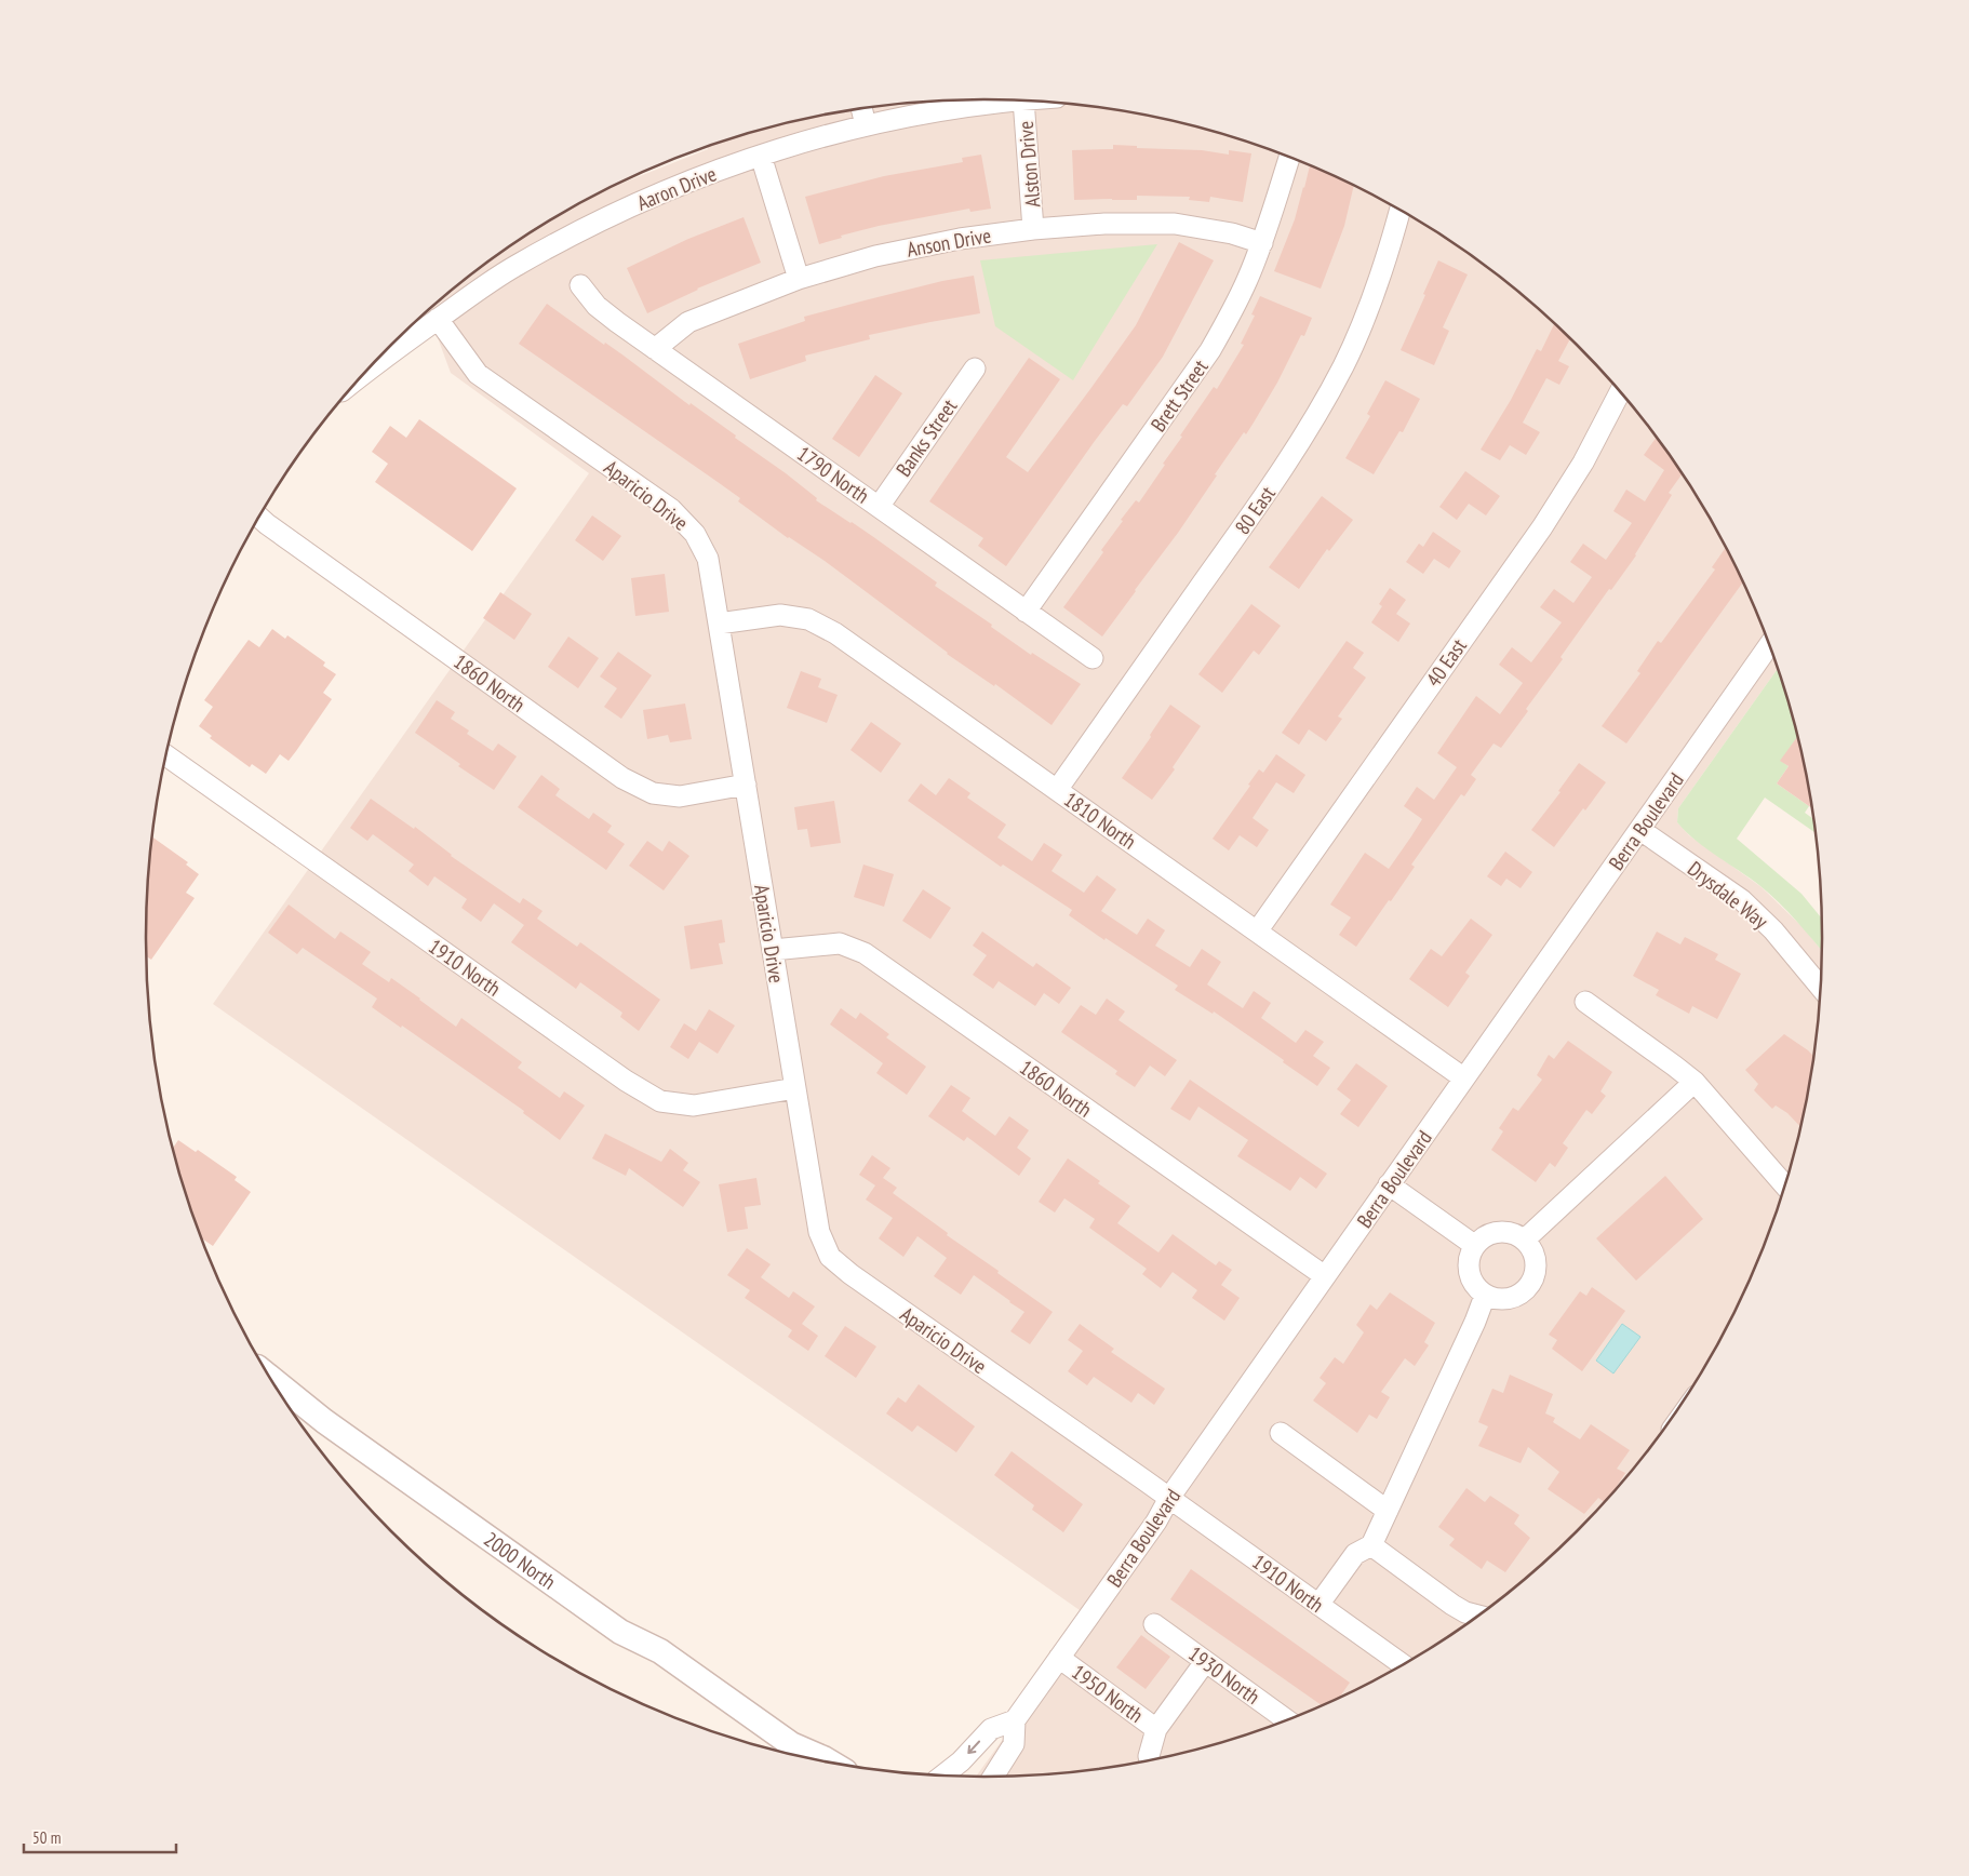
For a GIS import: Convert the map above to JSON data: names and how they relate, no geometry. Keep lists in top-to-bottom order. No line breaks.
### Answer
{"streets":{"street":["Alston Drive","Aaron Drive","Anson Drive","Brett Street","Banks Street","1790 North","Aparicio Drive","80 East","40 East","1860 North","1810 North","Berra Boulevard","Drysdale Way","1910 North","2000 North","1930 North","1950 North"]},"crossings":[["Alston Drive","Anson Drive"],["Aaron Drive","Aparicio Drive"],["Anson Drive","Brett Street"],["Anson Drive","1790 North"],["Brett Street","1790 North"],["Banks Street","1790 North"],["Aparicio Drive","1860 North"],["Aparicio Drive","1810 North"],["Aparicio Drive","Berra Boulevard"],["Aparicio Drive","1910 North"],["80 East","1810 North"],["40 East","1810 North"],["1860 North","Berra Boulevard"],["1810 North","Berra Boulevard"],["Berra Boulevard","Drysdale Way"],["Berra Boulevard","1910 North"],["Berra Boulevard","1950 North"]],"scale_bar":"50 m"}
